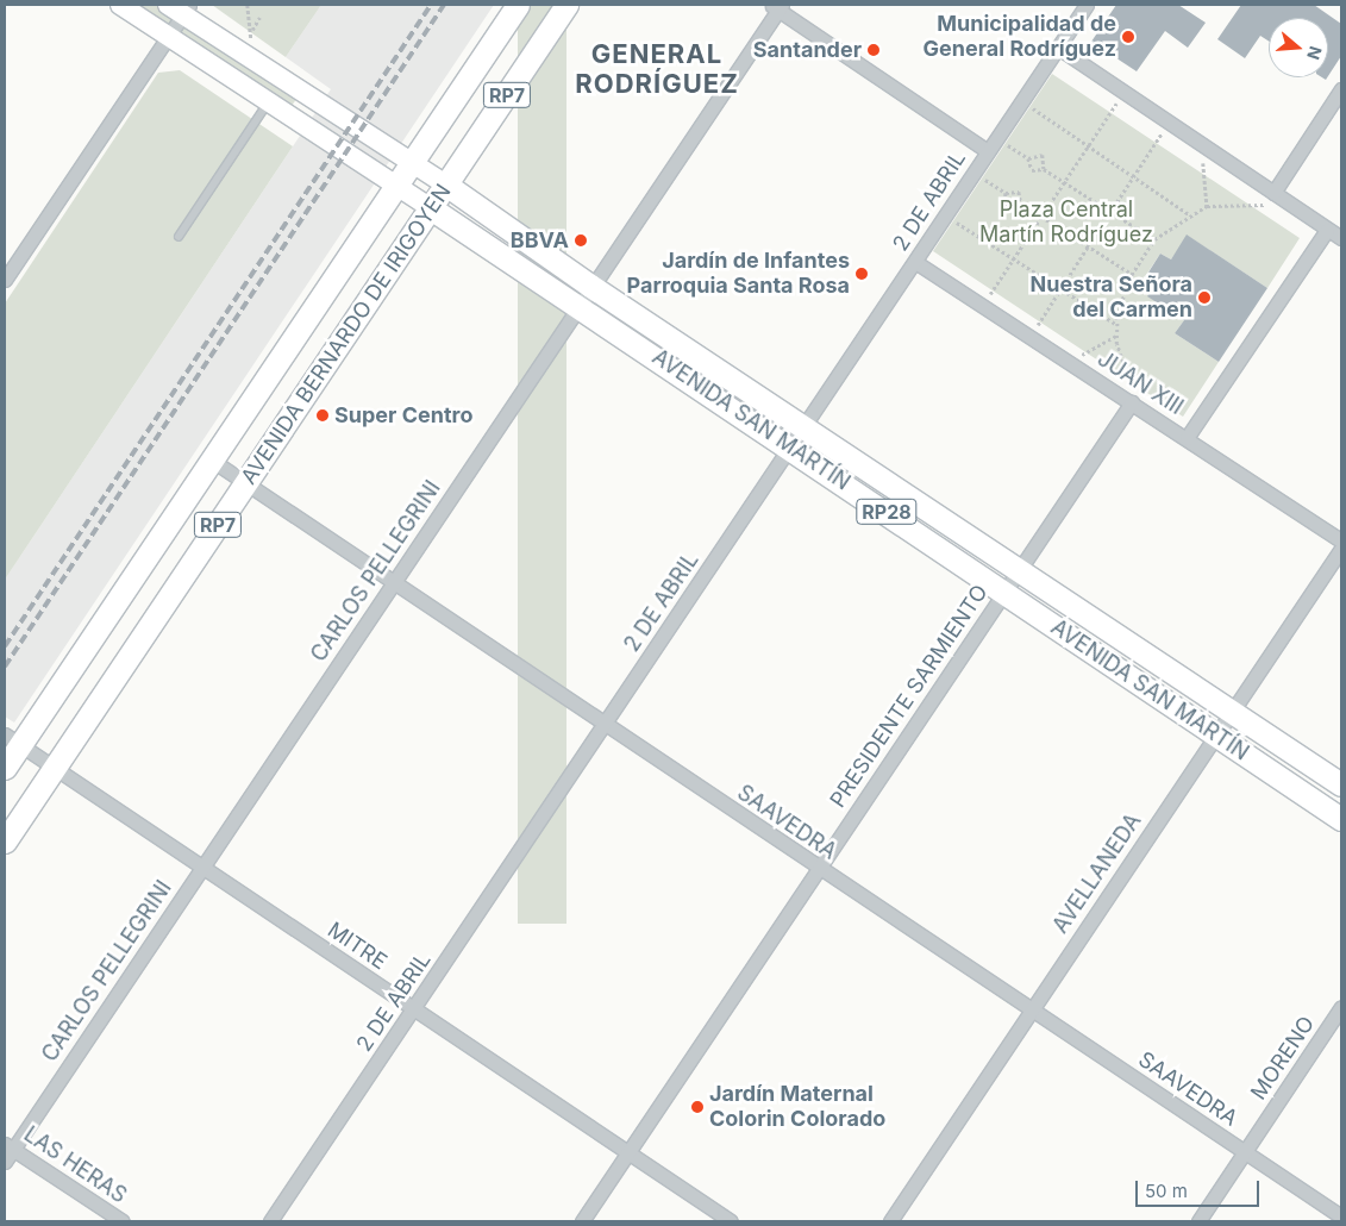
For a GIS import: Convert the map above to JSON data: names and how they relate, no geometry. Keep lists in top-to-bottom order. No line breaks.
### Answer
{"streets":{"main road":["RP7","AVENIDA BERNARDO DE IRIGOYEN","AVENIDA SAN MARTÍN","RP28"],"street":["2 DE ABRIL","JUAN XIII","CARLOS PELLEGRINI","PRESIDENTE SARMIENTO","SAAVEDRA","AVELLANEDA","MITRE","MORENO","LAS HERAS"]},"crossings":[["2 DE ABRIL","JUAN XIII"],["2 DE ABRIL","AVENIDA SAN MARTÍN"],["2 DE ABRIL","SAAVEDRA"],["2 DE ABRIL","MITRE"],["AVENIDA BERNARDO DE IRIGOYEN","AVENIDA SAN MARTÍN"],["AVENIDA BERNARDO DE IRIGOYEN","SAAVEDRA"],["AVENIDA BERNARDO DE IRIGOYEN","MITRE"],["JUAN XIII","PRESIDENTE SARMIENTO"],["AVENIDA SAN MARTÍN","RP28"],["AVENIDA SAN MARTÍN","CARLOS PELLEGRINI"],["AVENIDA SAN MARTÍN","PRESIDENTE SARMIENTO"],["AVENIDA SAN MARTÍN","AVELLANEDA"],["CARLOS PELLEGRINI","SAAVEDRA"],["CARLOS PELLEGRINI","MITRE"],["CARLOS PELLEGRINI","LAS HERAS"],["PRESIDENTE SARMIENTO","SAAVEDRA"],["PRESIDENTE SARMIENTO","MITRE"],["SAAVEDRA","AVELLANEDA"],["SAAVEDRA","MORENO"]],"districts":["GENERAL RODRÍGUEZ"],"parks":["Plaza Central Martín Rodríguez"],"places":["Municipalidad de General Rodríguez","Santander","BBVA","Jardín de Infantes Parroquia Santa Rosa","Nuestra Señora del Carmen","Super Centro","Jardín Maternal Colorin Colorado"],"scale_bar":"50 m","north":"right"}
